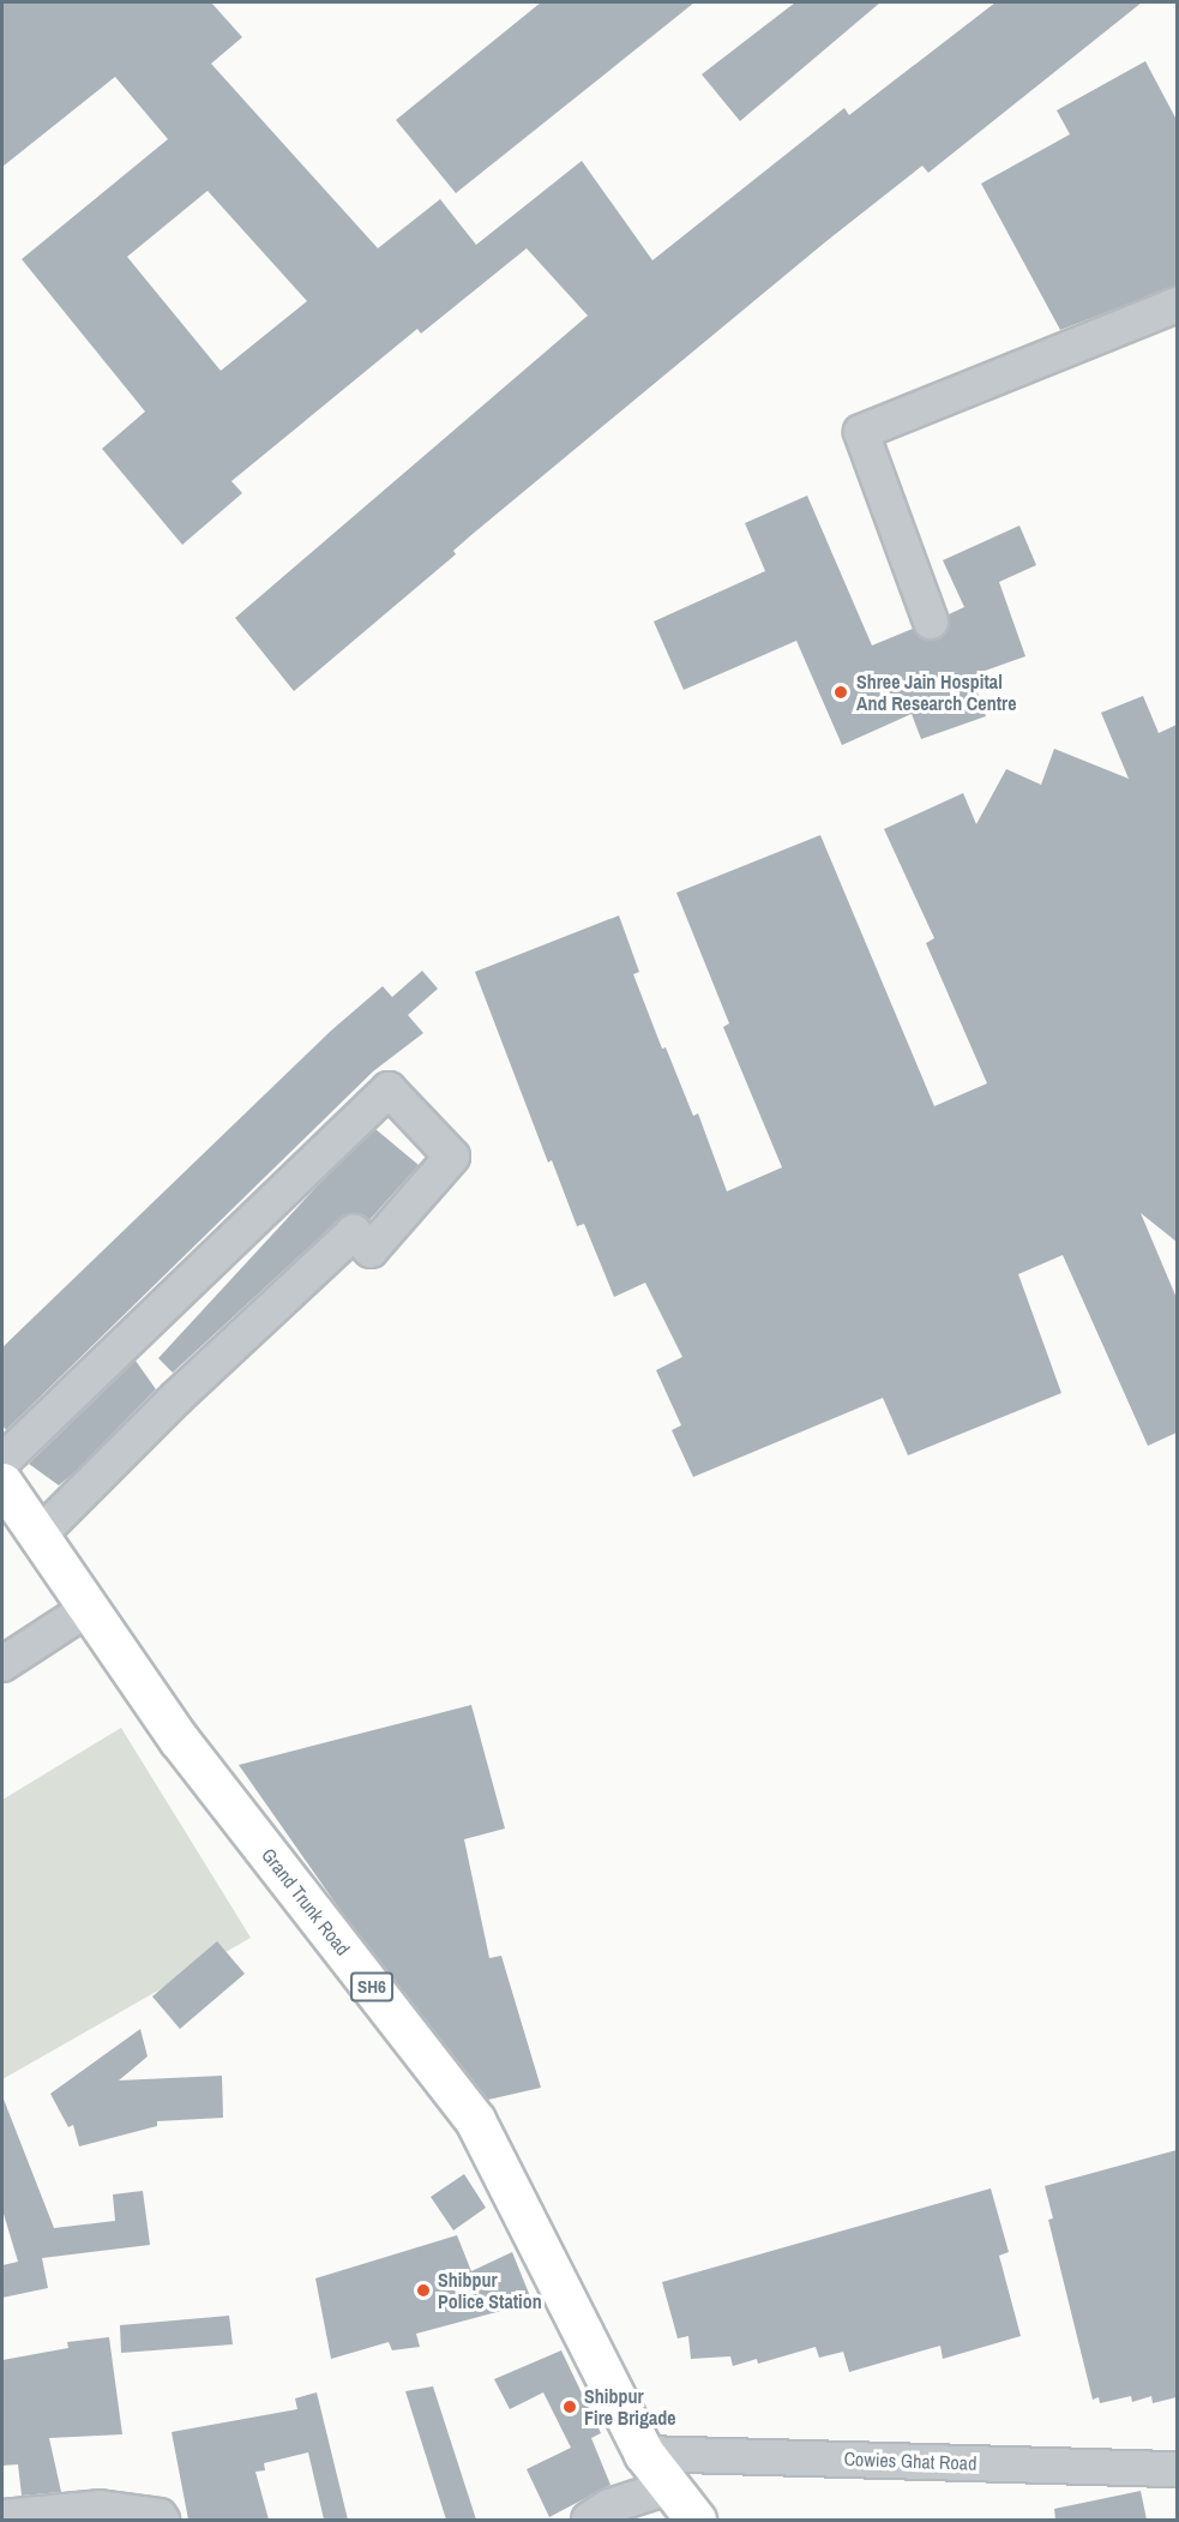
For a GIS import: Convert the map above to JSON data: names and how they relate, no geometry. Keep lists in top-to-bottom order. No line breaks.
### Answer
{"streets":{"main road":["Grand Trunk Road","SH6"],"street":["Cowies Ghat Road"]},"crossings":[["Grand Trunk Road","Cowies Ghat Road"]],"places":["Shree Jain Hospital And Research Centre","Shibpur Police Station","Shibpur Fire Brigade"]}
